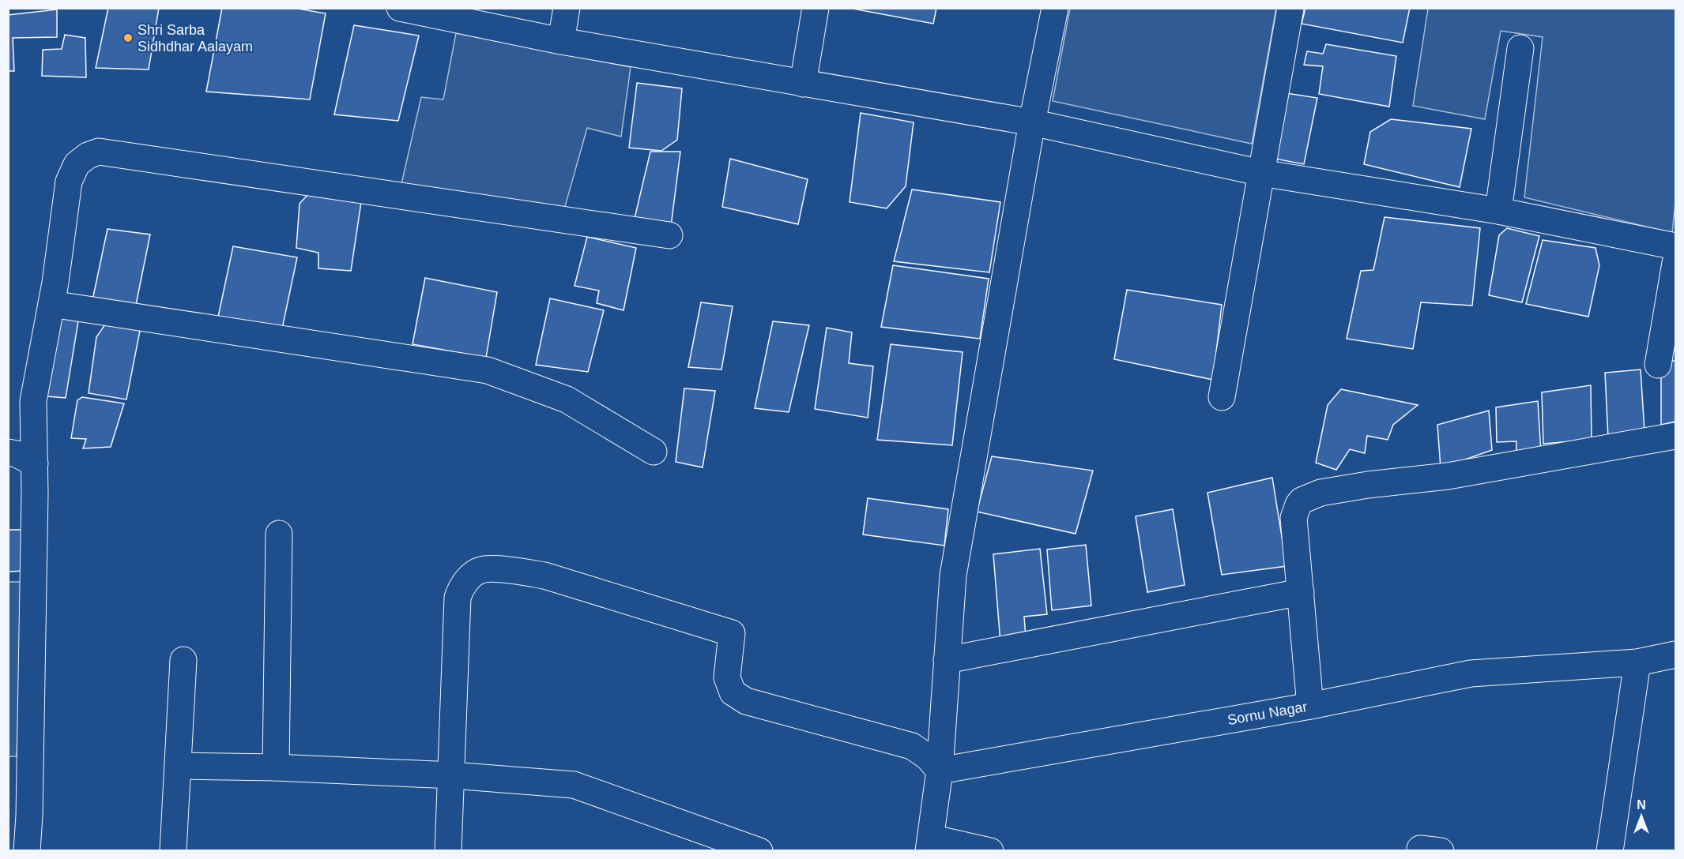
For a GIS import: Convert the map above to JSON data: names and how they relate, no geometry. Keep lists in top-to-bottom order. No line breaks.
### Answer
{"streets":{"street":["Sornu Nagar"]},"places":["Shri Sarba Sidhdhar Aalayam"],"north":"top"}
